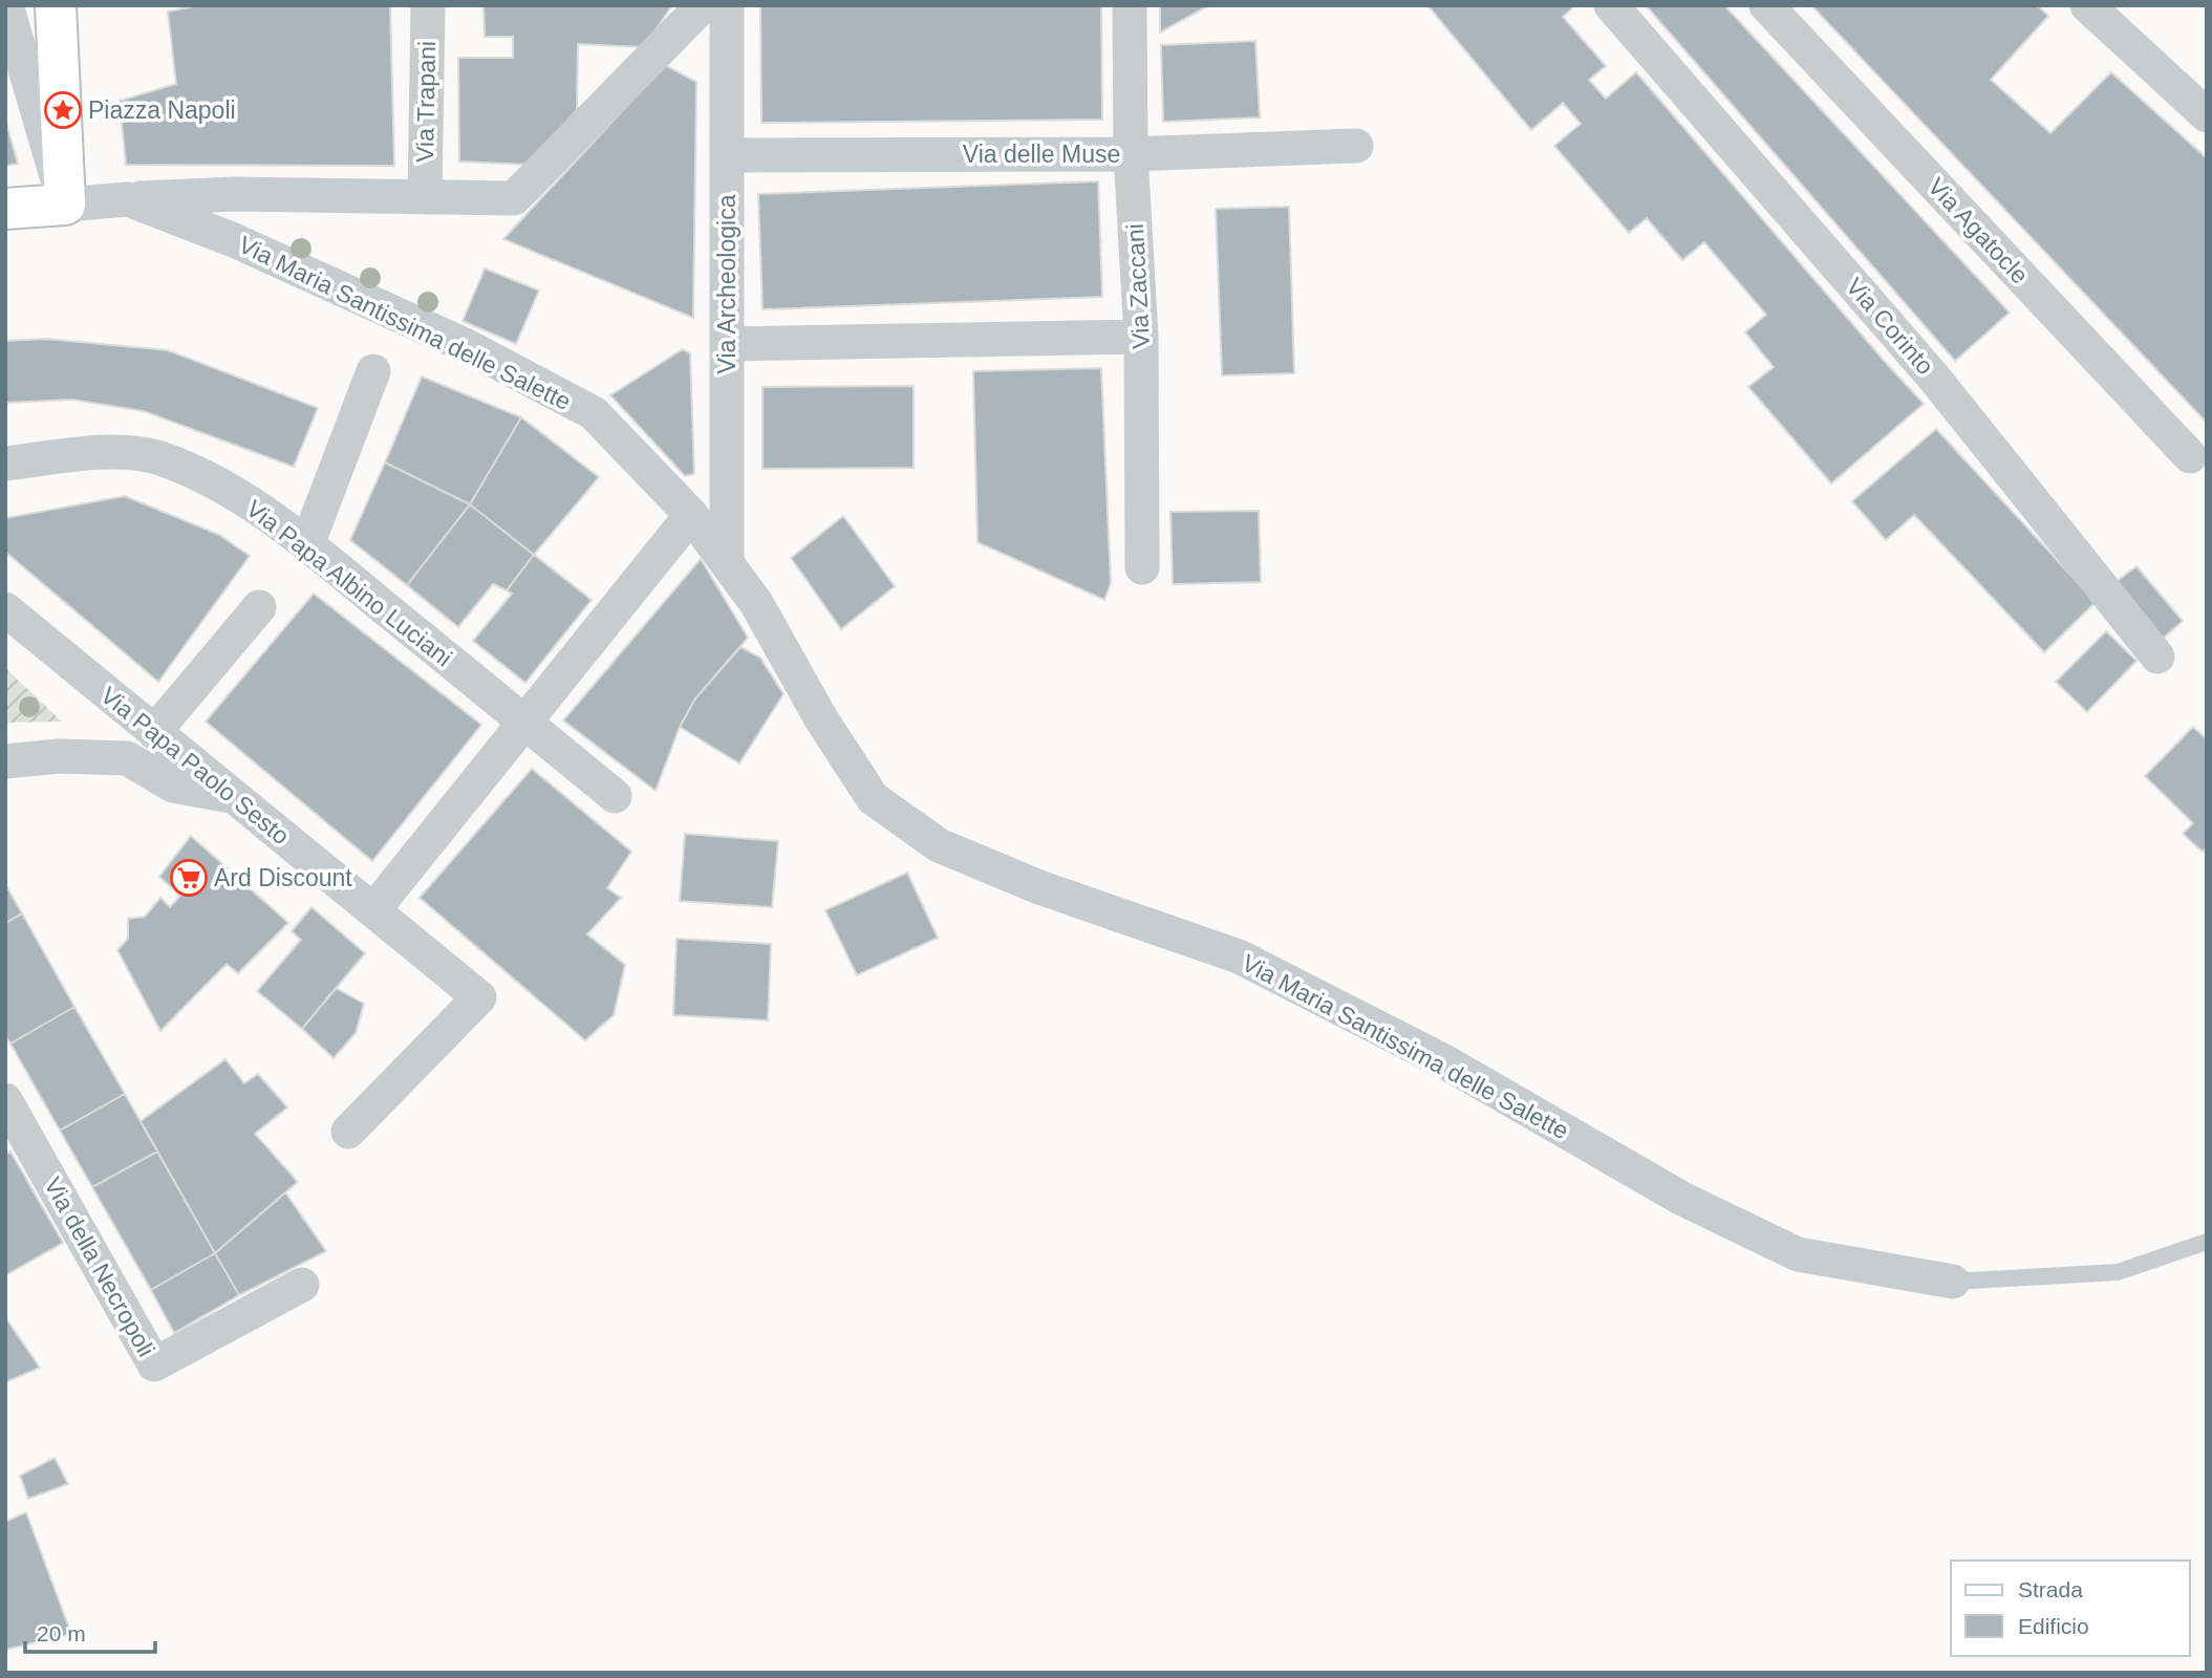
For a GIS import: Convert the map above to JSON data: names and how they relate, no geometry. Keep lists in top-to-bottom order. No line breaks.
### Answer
{"streets":{"street":["Via Trapani","Via delle Muse","Via Agatocle","Via Archeologica","Via Zaccani","Via Maria Santissima delle Salette","Via Corinto","Via Papa Albino Luciani","Via Papa Paolo Sesto","Via della Necropoli"]},"crossings":[["Via delle Muse","Via Archeologica"],["Via delle Muse","Via Zaccani"],["Via Archeologica","Via Maria Santissima delle Salette"]],"places":{"place":["Piazza Napoli"],"supermarket":["Ard Discount"]},"legend":["Strada","Edificio"],"scale_bar":"20 m"}
